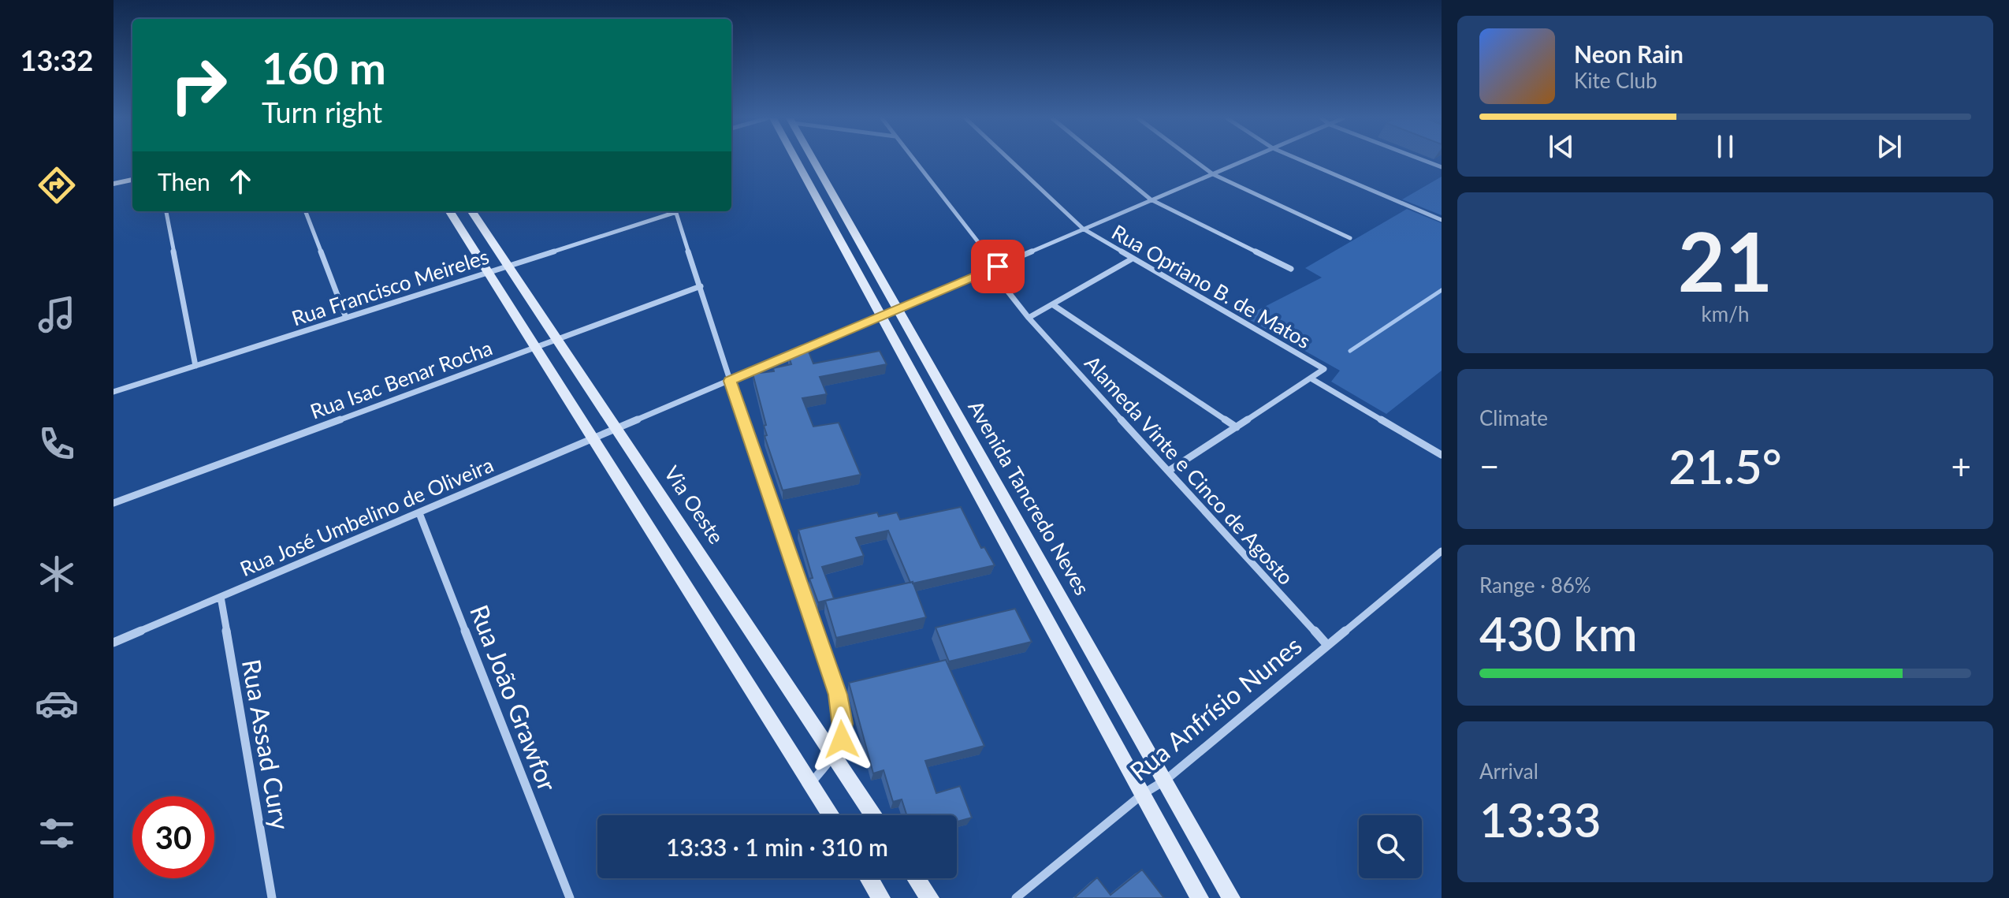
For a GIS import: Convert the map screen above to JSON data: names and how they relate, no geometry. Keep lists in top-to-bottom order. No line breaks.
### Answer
{"streets":{"street":["Rua Opriano B. de Matos","Rua Francisco Meireles","Rua Isac Benar Rocha","Alameda Vinte e Cinco de Agosto","Avenida Tancredo Neves","Via Oeste","Rua José Umbelino de Oliveira","Rua João Grawfor","Rua Anfrísio Nunes","Rua Assad Cury"]},"crossings":[["Rua Opriano B. de Matos","Rua José Umbelino de Oliveira"],["Rua Francisco Meireles","Via Oeste"],["Rua Isac Benar Rocha","Via Oeste"],["Alameda Vinte e Cinco de Agosto","Rua José Umbelino de Oliveira"],["Alameda Vinte e Cinco de Agosto","Rua Anfrísio Nunes"],["Avenida Tancredo Neves","Rua José Umbelino de Oliveira"],["Avenida Tancredo Neves","Rua Anfrísio Nunes"],["Via Oeste","Rua José Umbelino de Oliveira"],["Rua José Umbelino de Oliveira","Rua João Grawfor"],["Rua José Umbelino de Oliveira","Rua Assad Cury"]],"page":{"tabs":"13:32","turn":["160 m","Turn right"],"song":["Neon Rain","Kite Club"],"then":"Then","tile":[["21","km/h"],"Climate",["Range · 86%","430 km"],["Arrival","13:33"]],"heat":["−","21.5°","+"],"limit":"30","trip":"13:33 · 1 min · 310 m"}}
